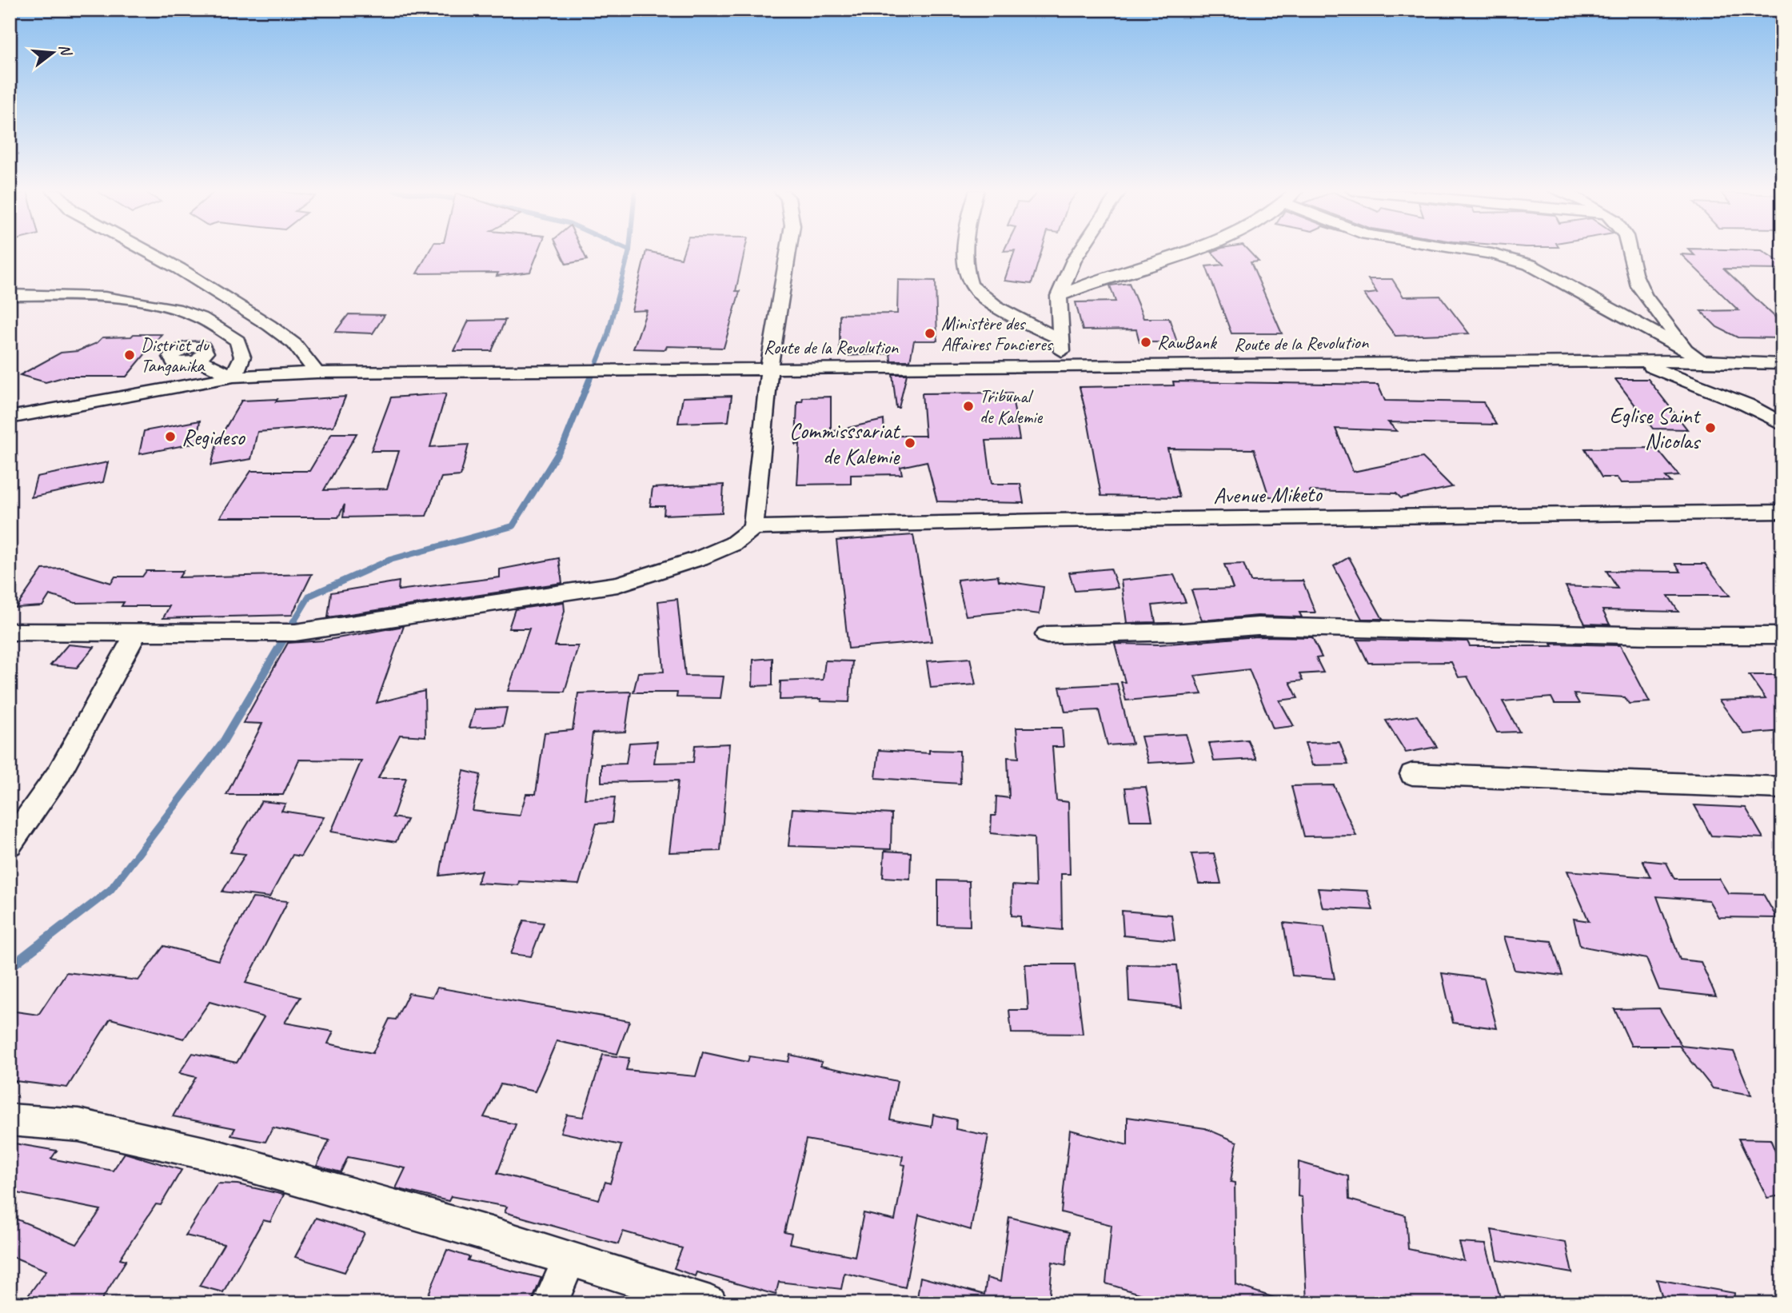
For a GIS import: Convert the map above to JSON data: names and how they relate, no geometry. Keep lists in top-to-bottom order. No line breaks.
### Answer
{"streets":{"street":["Route de la Revolution","Avenue Miketo"]},"places":["Ministère des Affaires Foncieres","RawBank","District du Tanganika","Tribunal de Kalemie","Eglise Saint Nicolas","Regideso","Commisssariat de Kalemie"],"north":"right"}
